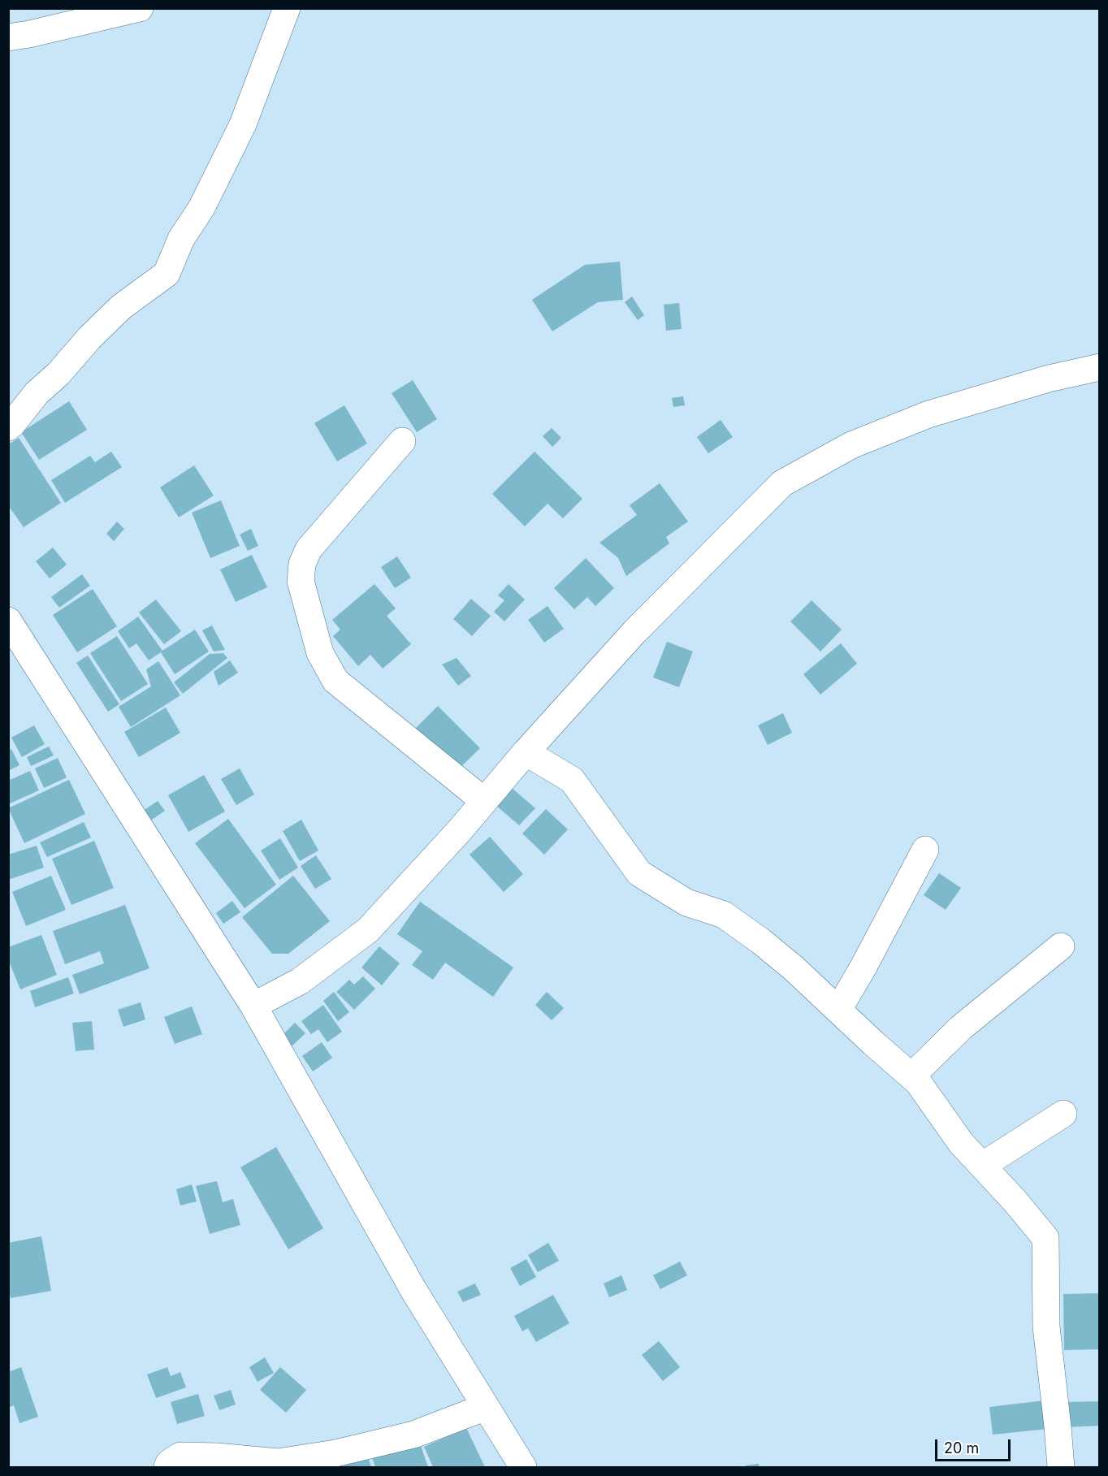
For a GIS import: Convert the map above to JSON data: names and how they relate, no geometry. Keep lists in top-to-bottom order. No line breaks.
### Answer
{"scale_bar":"20 m"}
